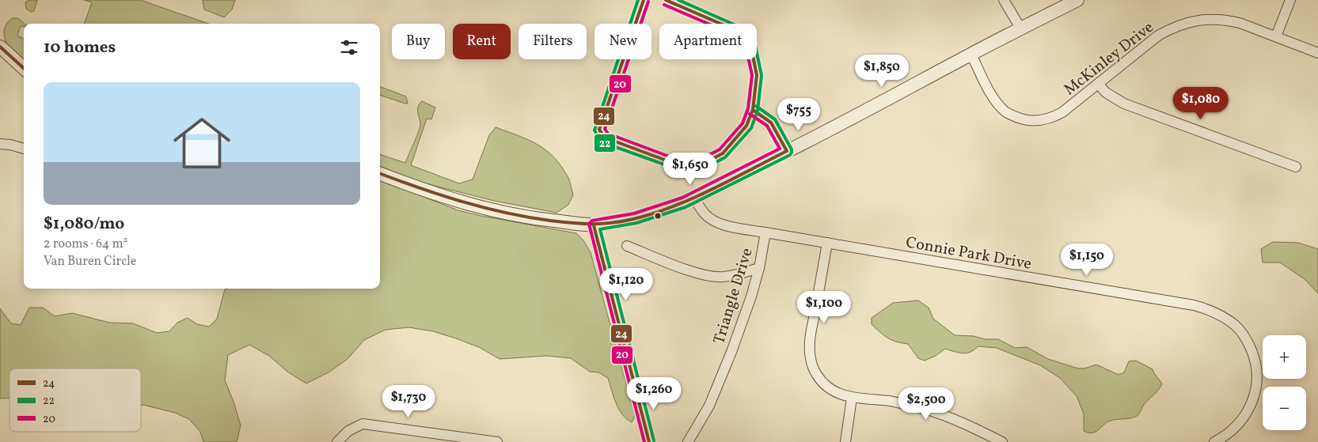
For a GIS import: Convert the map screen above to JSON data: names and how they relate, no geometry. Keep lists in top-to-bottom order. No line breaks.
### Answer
{"streets":{"street":["McKinley Drive","Connie Park Drive","Triangle Drive"]},"crossings":[["Connie Park Drive","Triangle Drive"]],"lines":["transit line 24","transit line 22","transit line 20"],"legend":["24","22","20"],"page":{"chip":["Buy","Rent","Filters","New","Apartment"],"heading":"10 homes","price":["$1,850","$1,080","$755","$1,650","$1,150","$1,120","$1,100","$1,260","$1,730","$2,500"],"list":[{"name":"$1,080/mo","note":"2 rooms · 64 m² · Van Buren Circle"}],"map_buttons":["+","−"]}}
